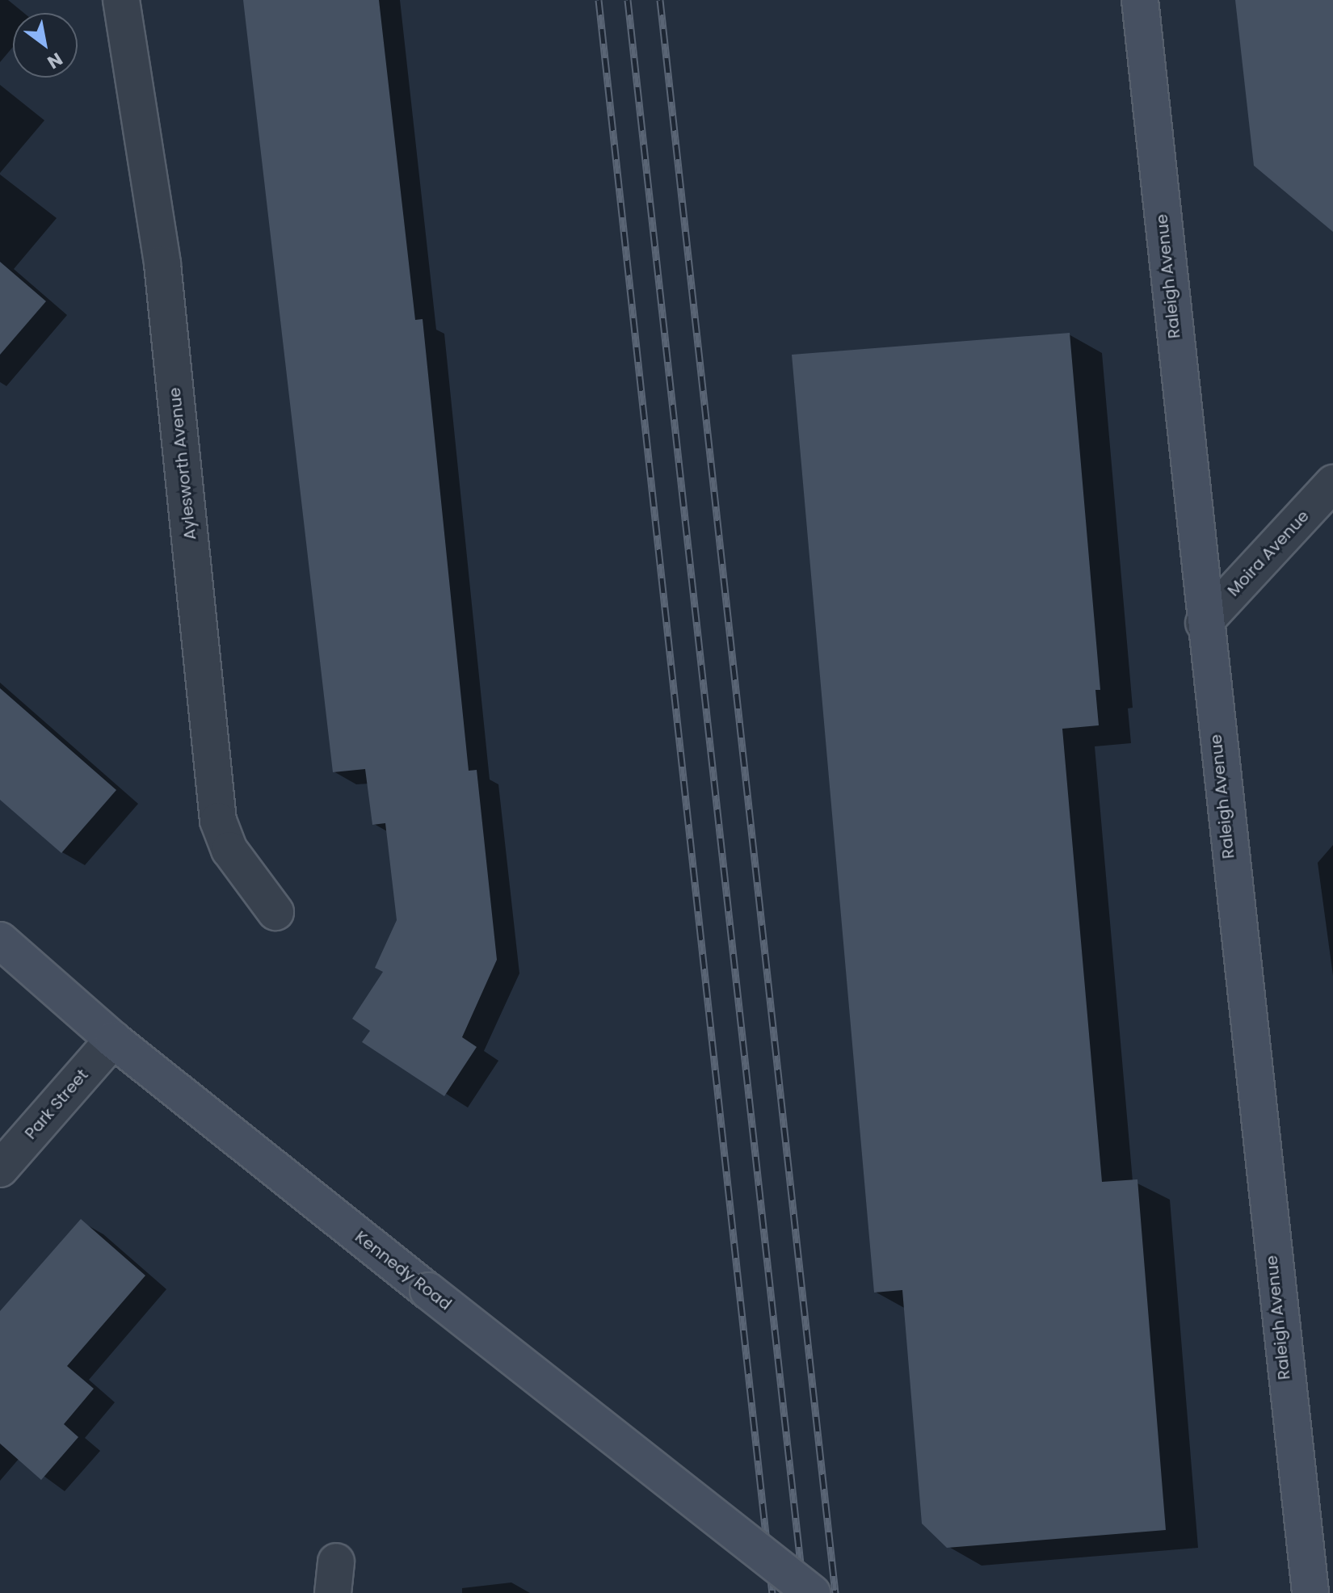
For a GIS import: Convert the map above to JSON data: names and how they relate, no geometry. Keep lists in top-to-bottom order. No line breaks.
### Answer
{"streets":{"street":["Raleigh Avenue","Aylesworth Avenue","Moira Avenue","Park Street","Kennedy Road"]},"crossings":[["Raleigh Avenue","Moira Avenue"],["Park Street","Kennedy Road"]],"north":"bottom right"}
